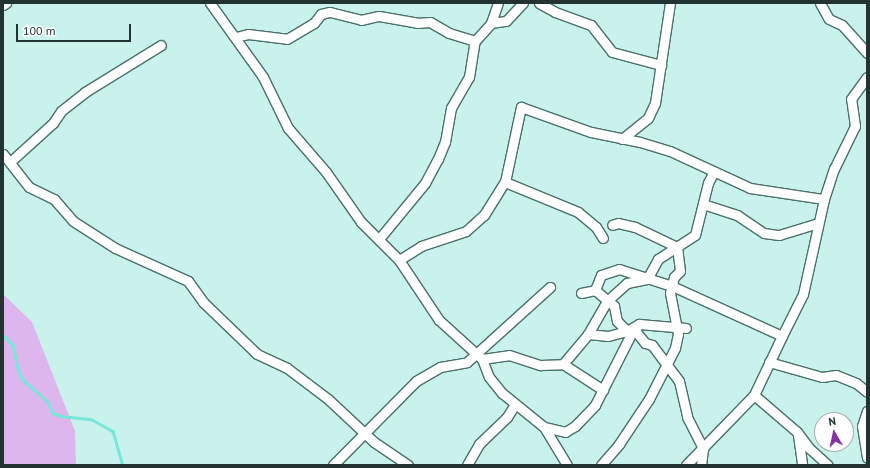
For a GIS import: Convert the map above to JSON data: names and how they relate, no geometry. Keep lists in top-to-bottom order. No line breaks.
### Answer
{"scale_bar":"100 m","north":"top"}
